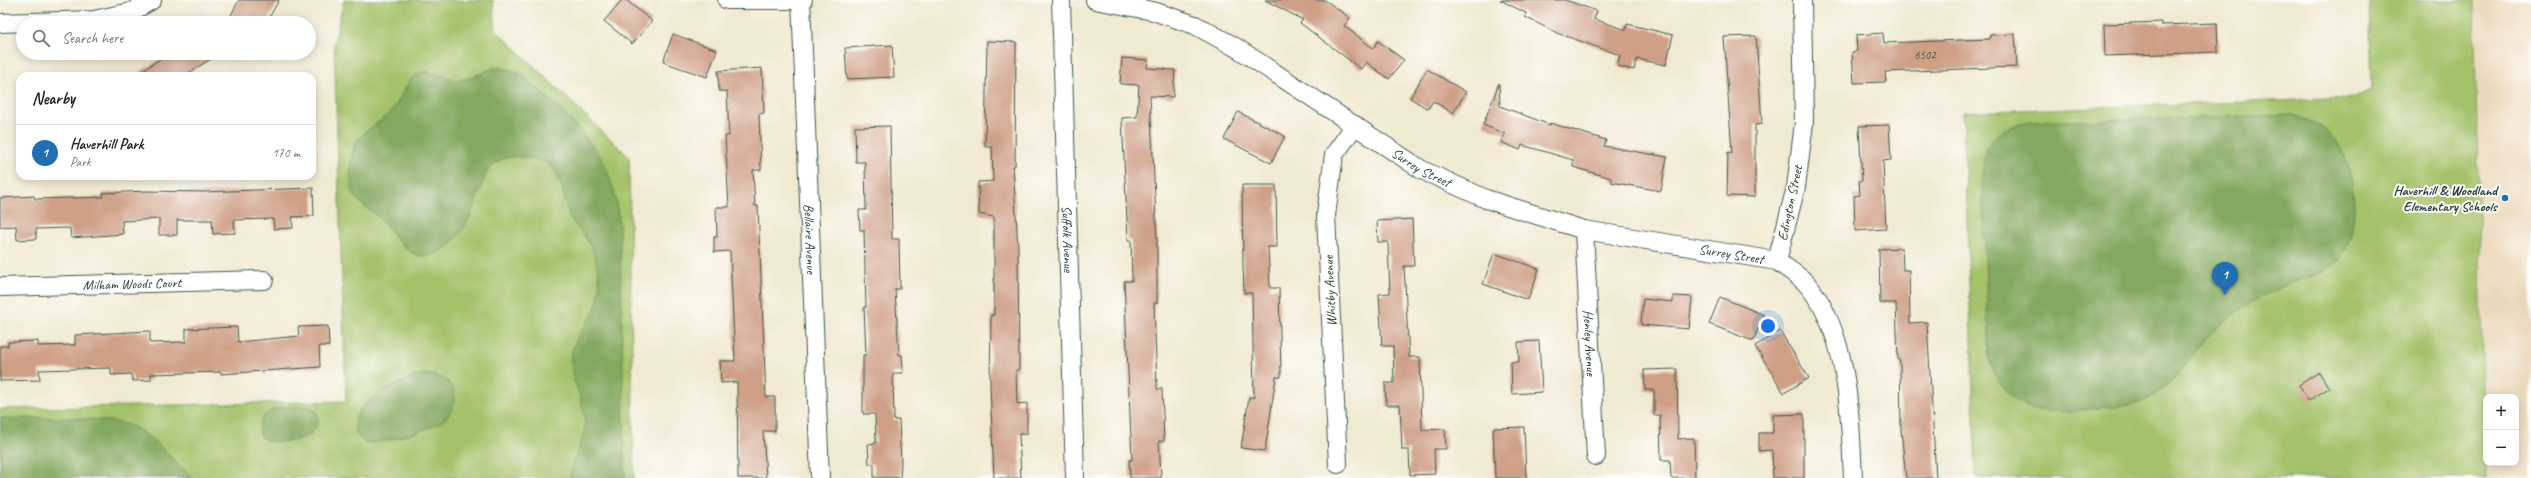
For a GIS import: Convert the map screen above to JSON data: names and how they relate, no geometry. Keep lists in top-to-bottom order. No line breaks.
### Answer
{"streets":{"street":["Surrey Street","Edington Street","Bellaire Avenue","Suffolk Avenue","Milham Woods Court","Whitby Avenue","Henley Avenue"]},"crossings":[["Surrey Street","Edington Street"],["Surrey Street","Whitby Avenue"],["Surrey Street","Henley Avenue"]],"places":["Haverhill & Woodland Elementary Schools"],"house_numbers":["6502"],"page":{"search":"Search here","heading":"Nearby","list":[{"mark":"1","name":"Haverhill Park","note":"Park","value":"170 m"}],"pins":"1","map_buttons":["+","−"]}}
